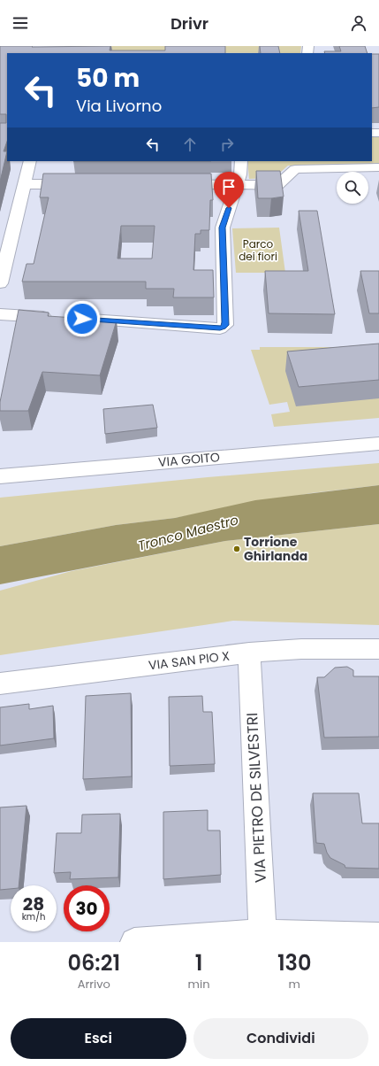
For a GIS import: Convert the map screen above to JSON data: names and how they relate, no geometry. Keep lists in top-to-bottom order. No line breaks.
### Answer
{"streets":{"street":["VIA GOITO","VIA SAN PIO X","VIA PIETRO DE SILVESTRI"]},"crossings":[["VIA SAN PIO X","VIA PIETRO DE SILVESTRI"]],"water":["Tronco Maestro"],"parks":["Parco dei fiori"],"places":["Torrione Ghirlanda"],"page":{"header":"Drivr","turn":["50 m","Via Livorno"],"speed":"28 km/h","limit":"30","eta":["06:21","Arrivo","1","min","130","m"],"buttons":["Esci","Condividi"]}}
